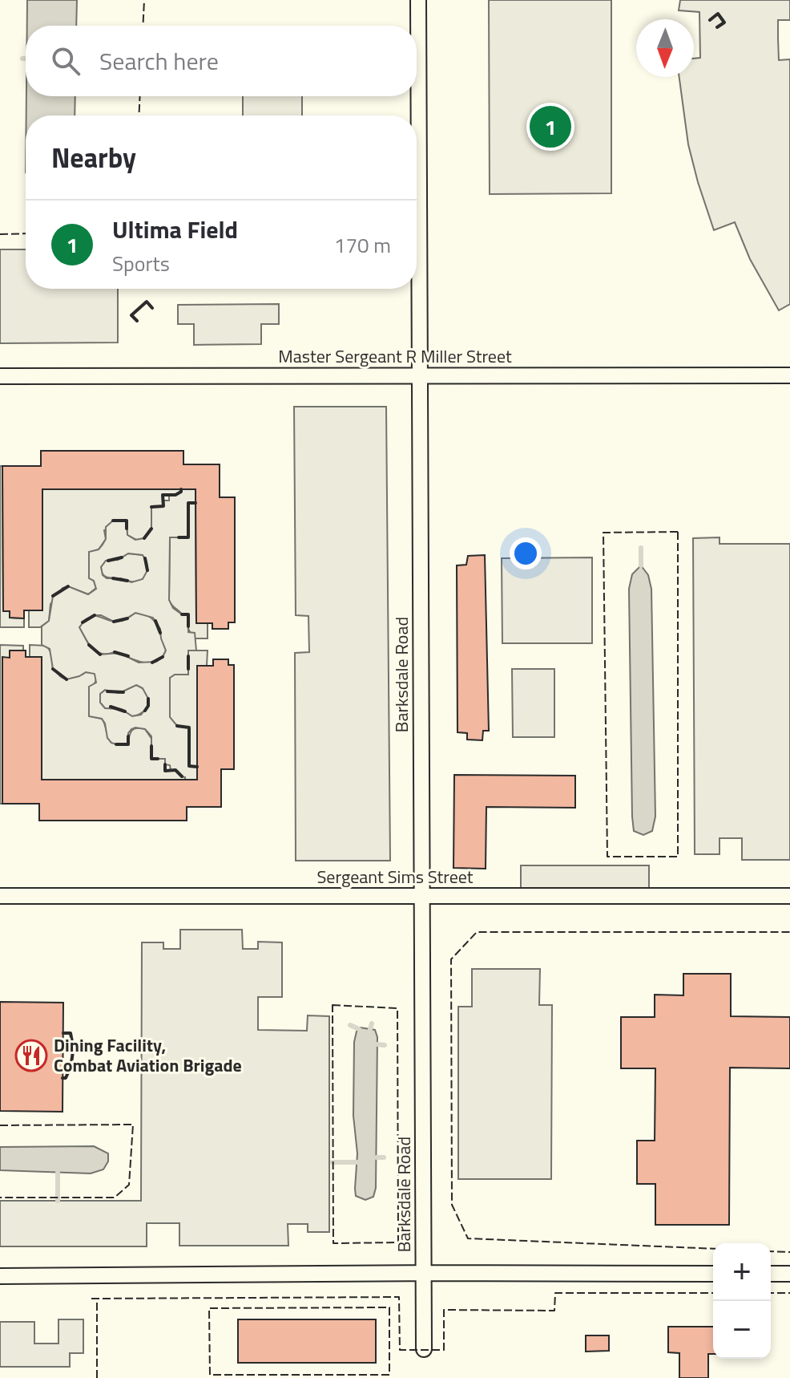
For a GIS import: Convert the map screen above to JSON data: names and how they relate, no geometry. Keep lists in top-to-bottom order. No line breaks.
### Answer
{"streets":{"street":["Master Sergeant R Miller Street","Barksdale Road","Sergeant Sims Street"]},"crossings":[["Master Sergeant R Miller Street","Barksdale Road"],["Barksdale Road","Sergeant Sims Street"]],"places":{"restaurant":["Dining Facility, Combat Aviation Brigade"]},"north":"bottom","page":{"search":"Search here","pins":"1","heading":"Nearby","list":[{"mark":"1","name":"Ultima Field","note":"Sports","value":"170 m"}],"map_buttons":["+","−"]}}
